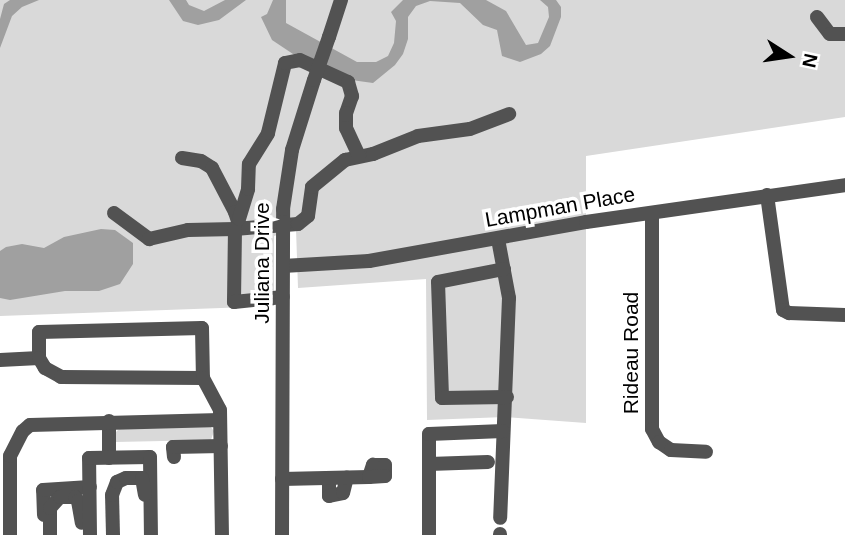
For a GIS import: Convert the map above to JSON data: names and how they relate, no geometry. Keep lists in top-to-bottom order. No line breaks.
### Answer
{"streets":{"street":["Lampman Place","Juliana Drive","Rideau Road"]},"crossings":[["Lampman Place","Juliana Drive"],["Lampman Place","Rideau Road"]],"north":"right"}
